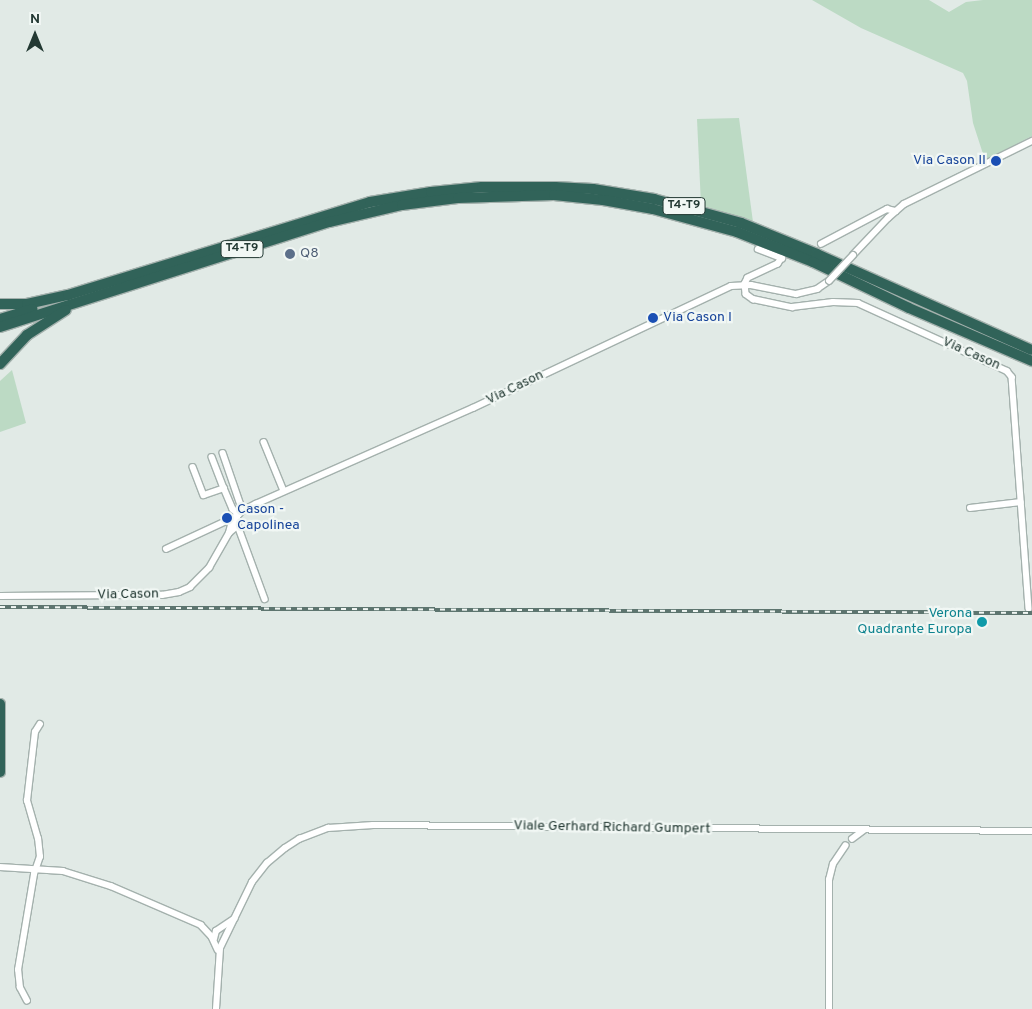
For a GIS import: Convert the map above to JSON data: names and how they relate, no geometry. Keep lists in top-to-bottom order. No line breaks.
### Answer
{"streets":{"highway":["T4-T9"],"street":["Via Cason","Viale Gerhard Richard Gumpert"]},"places":["Via Cason II","Q8","Via Cason I","Cason - Capolinea","Verona Quadrante Europa"],"north":"top"}
